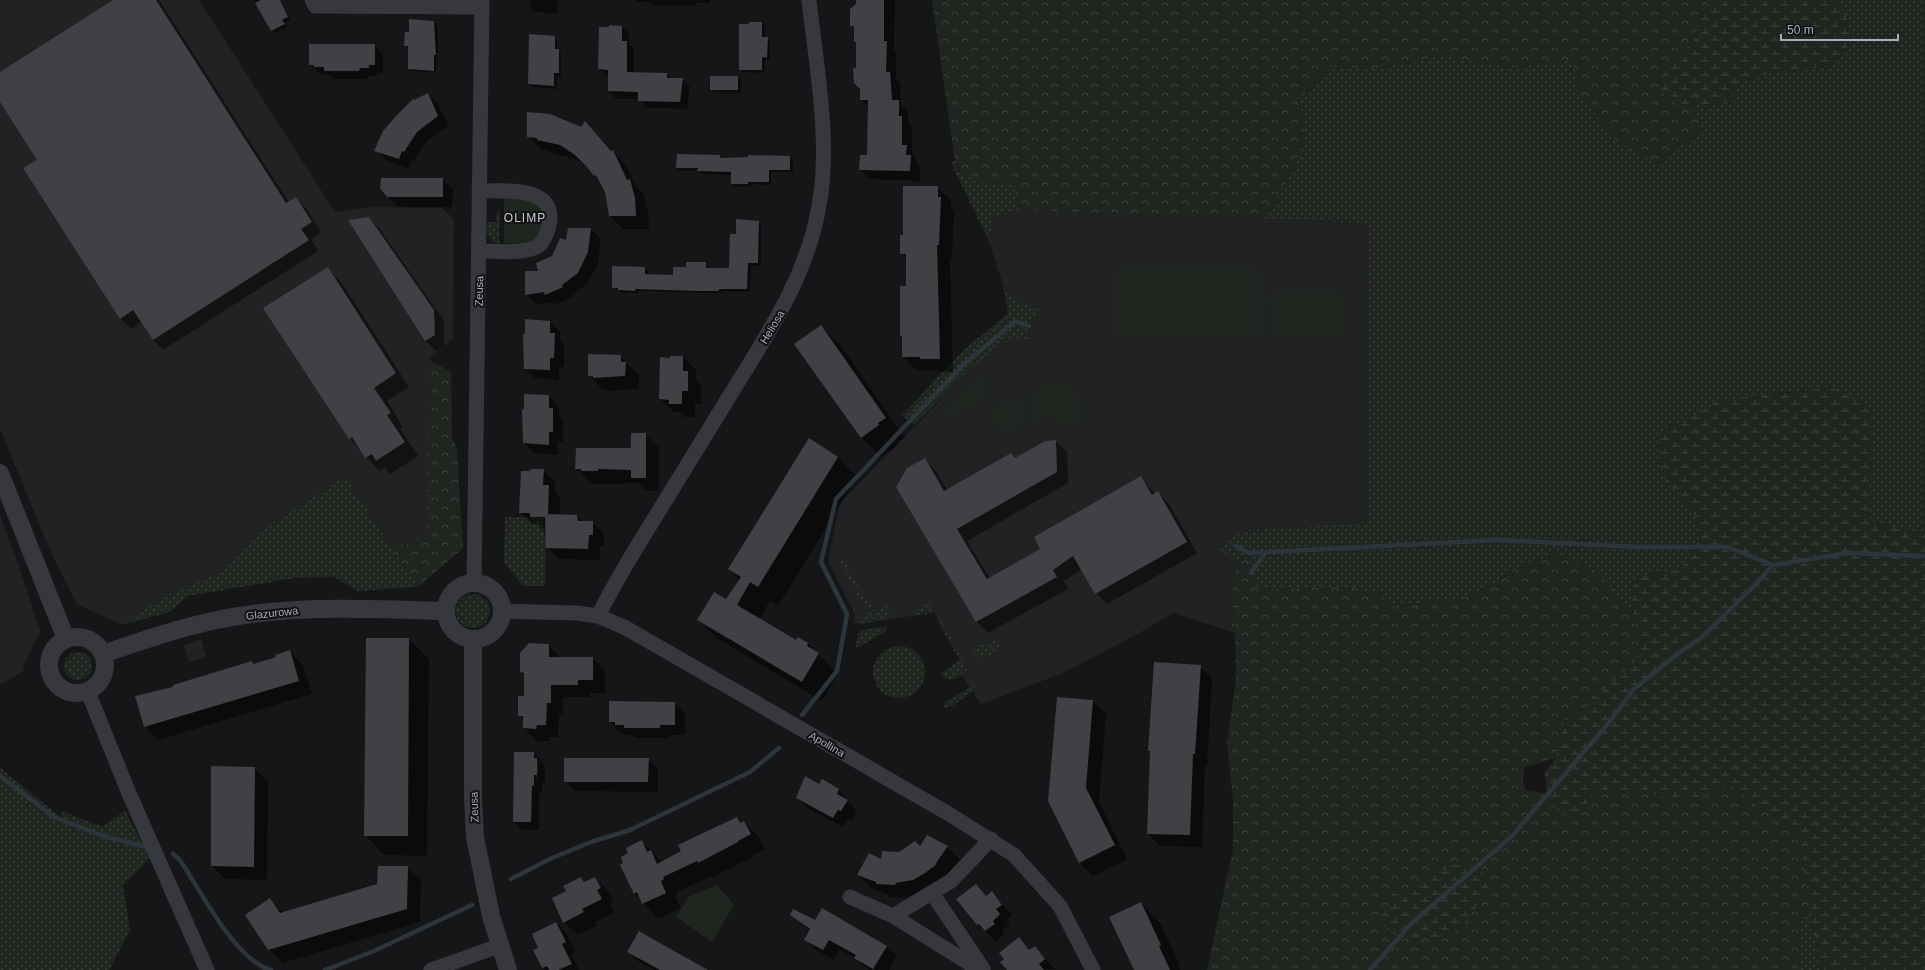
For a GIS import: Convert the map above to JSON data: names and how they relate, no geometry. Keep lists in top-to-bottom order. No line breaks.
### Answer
{"streets":{"street":["Zeusa","Heliosa","Glazurowa","Apollina"]},"crossings":[["Zeusa","Glazurowa"],["Zeusa","Apollina"],["Heliosa","Apollina"],["Glazurowa","Apollina"]],"districts":["OLIMP"],"scale_bar":"50 m"}
